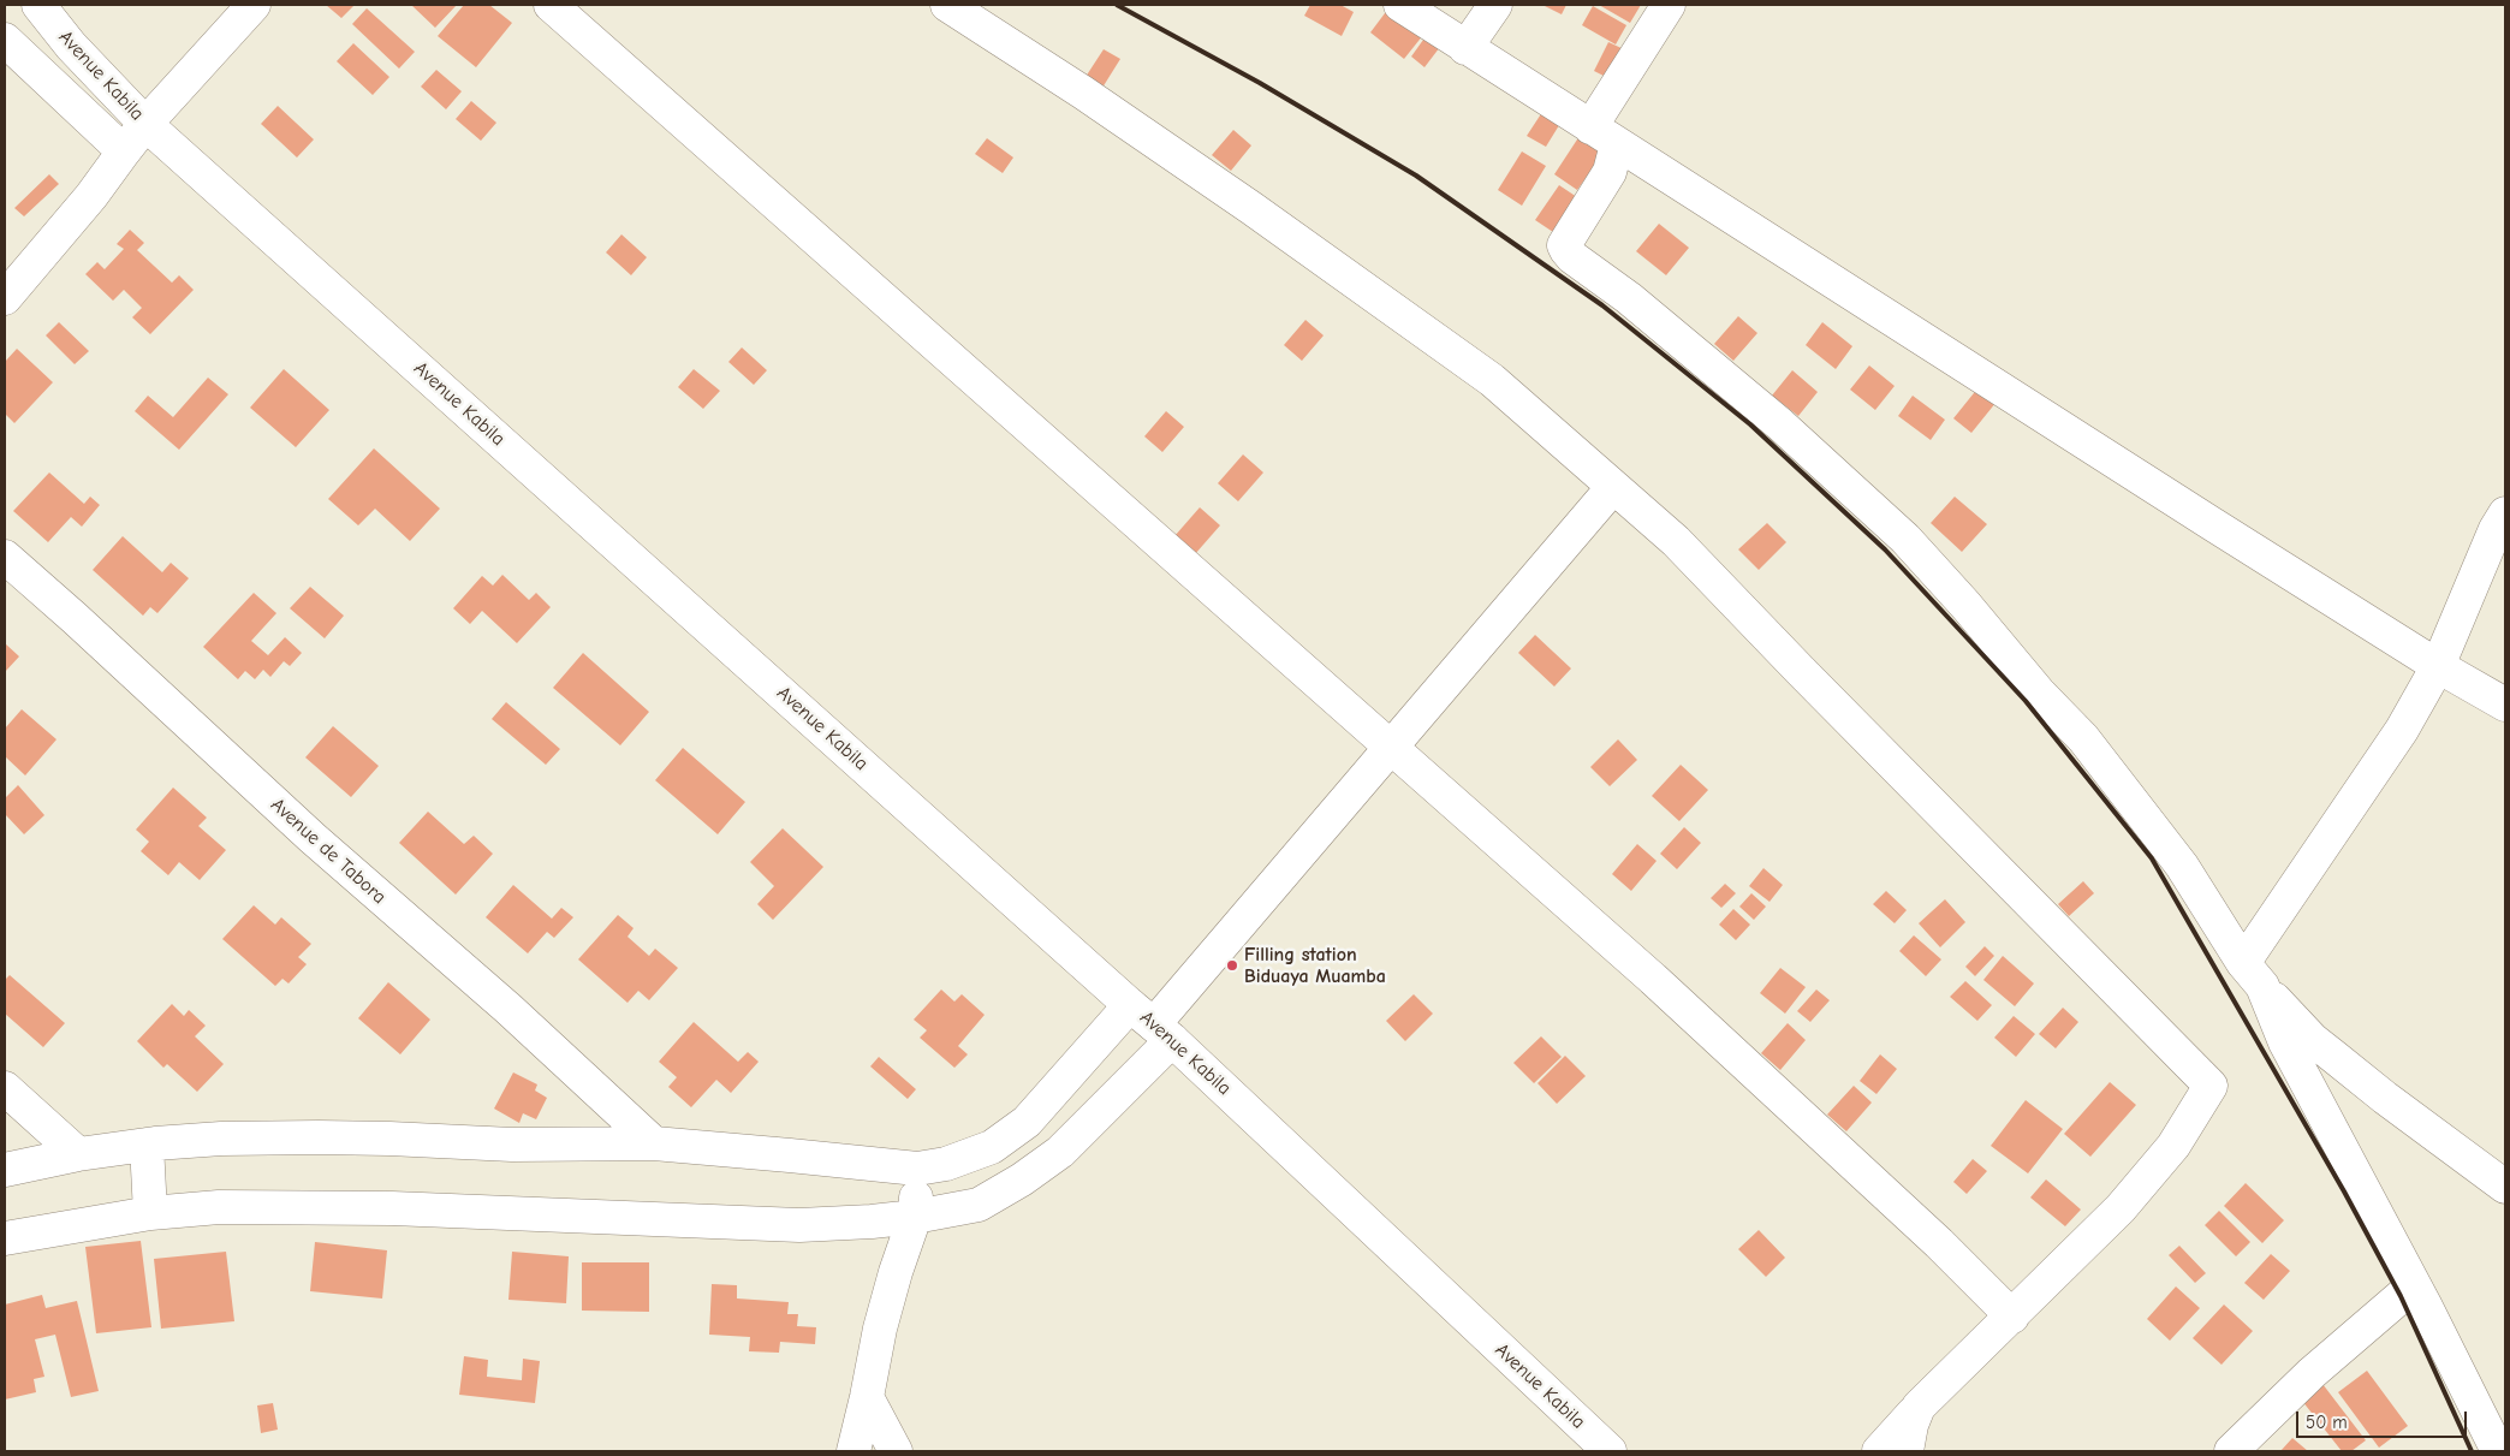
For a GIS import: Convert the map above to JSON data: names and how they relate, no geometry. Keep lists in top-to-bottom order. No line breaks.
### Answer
{"streets":{"main road":["Avenue Kabila","Avenue de Tabora"]},"places":["Filling station Biduaya Muamba"],"scale_bar":"50 m"}
